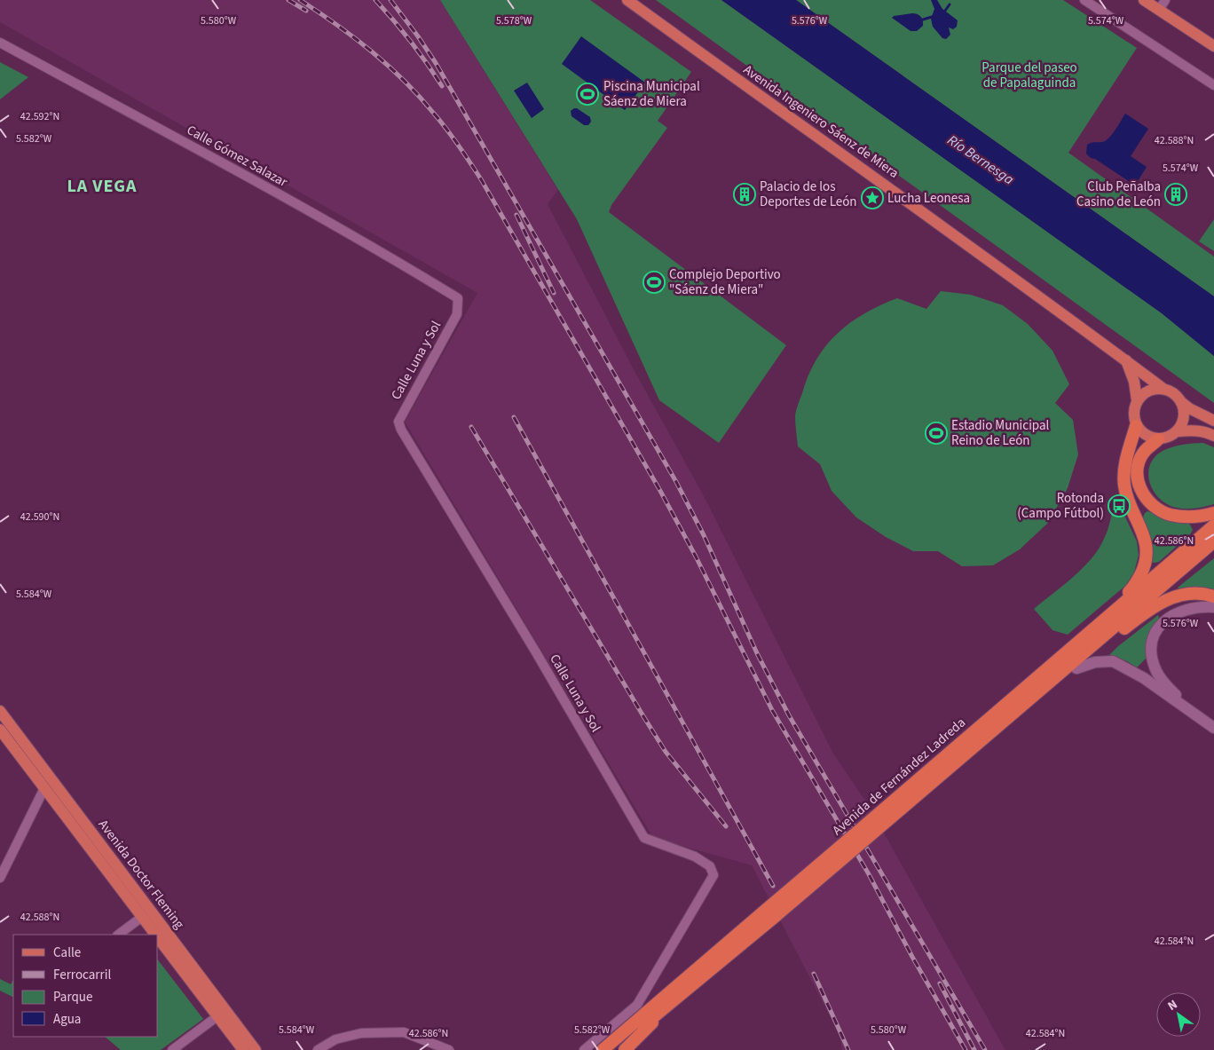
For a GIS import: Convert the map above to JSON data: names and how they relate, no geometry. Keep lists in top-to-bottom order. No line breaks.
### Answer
{"streets":{"highway":["Avenida de Fernández Ladreda"],"main road":["Avenida Ingeniero Sáenz de Miera","Avenida Doctor Fleming"],"street":["Calle Gómez Salazar","Calle Luna y Sol"]},"crossings":[["Calle Gómez Salazar","Calle Luna y Sol"]],"districts":["LA VEGA"],"water":["Río Bernesga"],"parks":["Parque del paseo de Papalaguinda"],"places":{"sports":["Piscina Municipal Sáenz de Miera","Complejo Deportivo \"Sáenz de Miera\"","Estadio Municipal Reino de León"],"building":["Palacio de los Deportes de León","Club Peñalba Casino de León"],"place":["Lucha Leonesa"],"bus stop":["Rotonda (Campo Fútbol)"]},"legend":["Calle","Ferrocarril","Parque","Agua"],"north":"top left","coordinates":["5.580°W","5.578°W","5.576°W","5.574°W","42.592°N","5.582°W","42.588°N","42.590°N","42.586°N","5.584°W","42.584°N"]}
